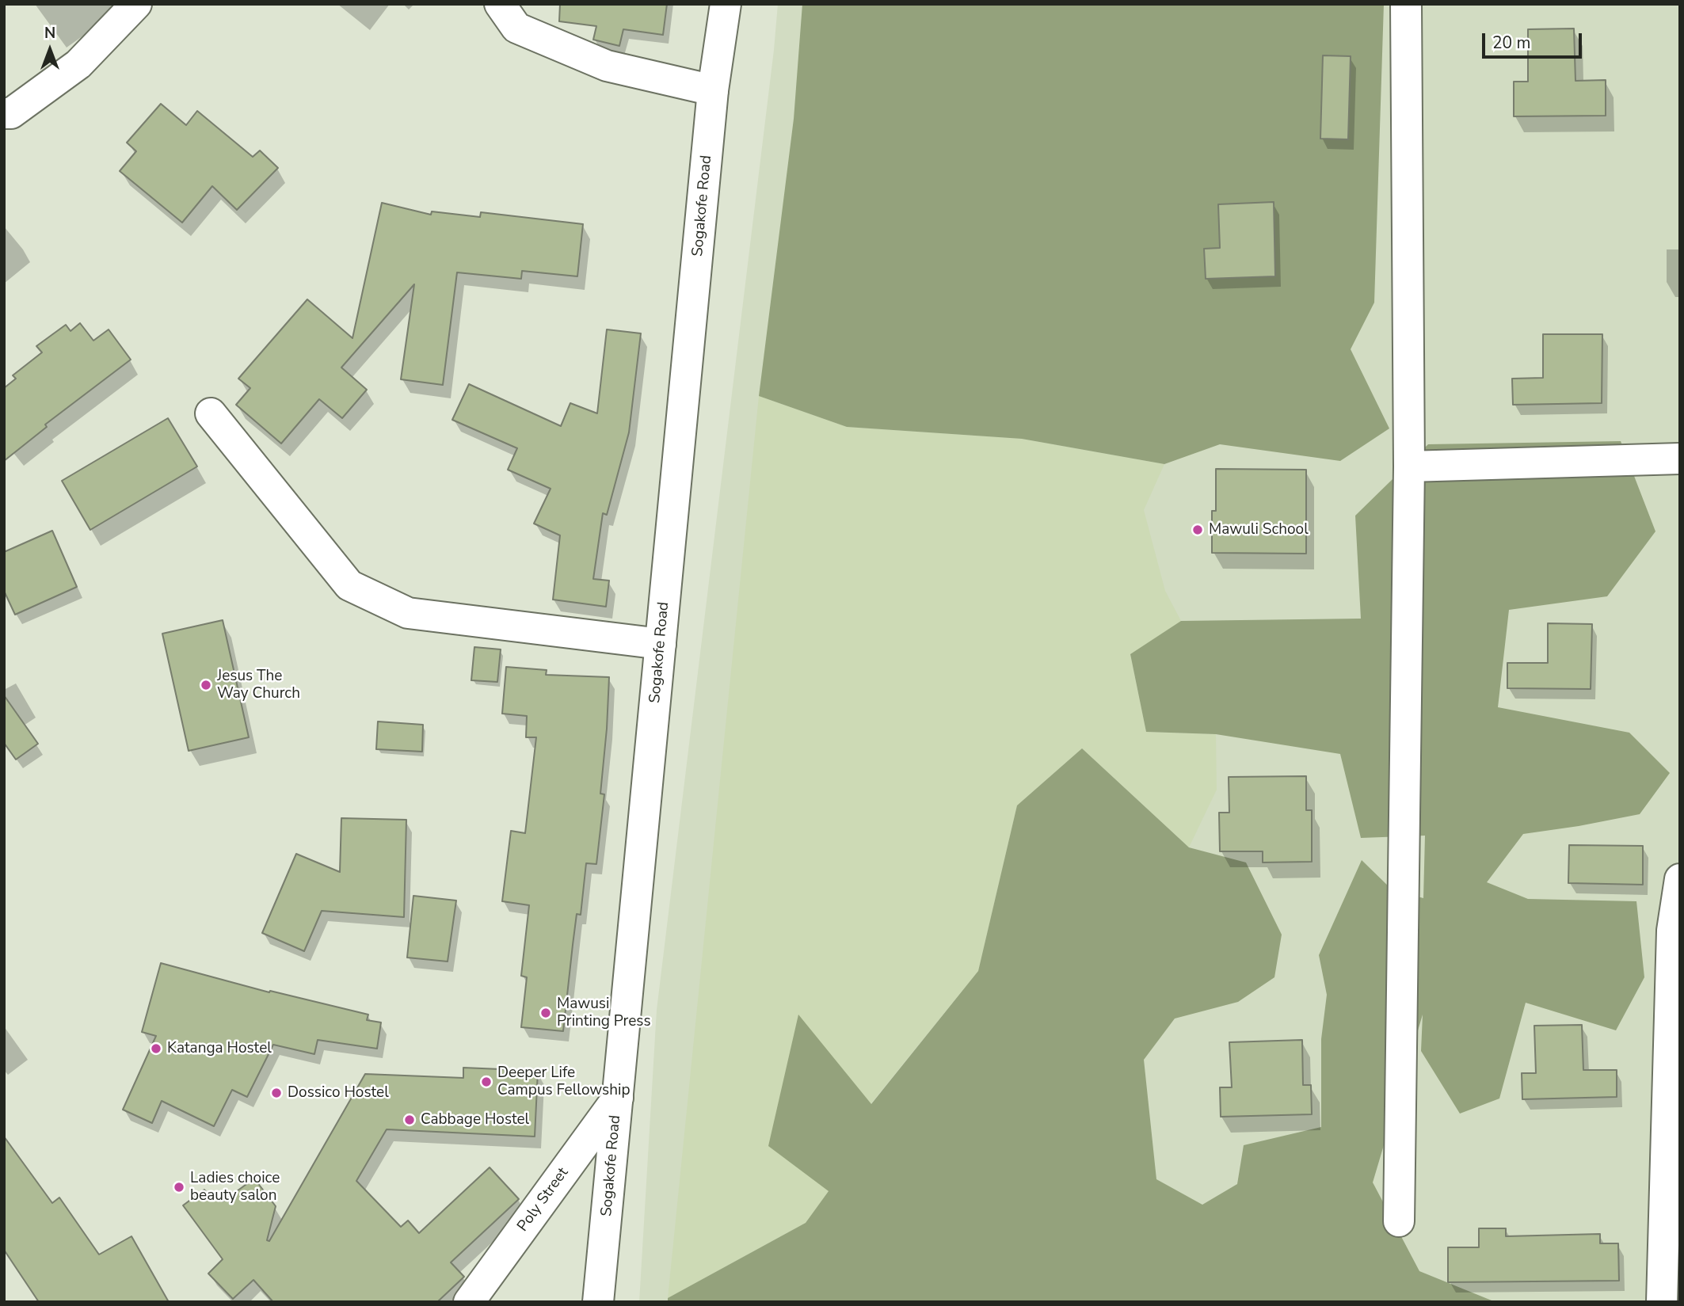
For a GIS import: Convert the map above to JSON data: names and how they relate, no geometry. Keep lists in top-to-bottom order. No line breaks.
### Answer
{"streets":{"main road":["Sogakofe Road","Poly Street"]},"crossings":[["Sogakofe Road","Poly Street"]],"places":["Mawuli School","Jesus The Way Church","Mawusi Printing Press","Katanga Hostel","Deeper Life Campus Fellowship","Dossico Hostel","Cabbage Hostel","Ladies choice beauty salon"],"scale_bar":"20 m","north":"top"}
